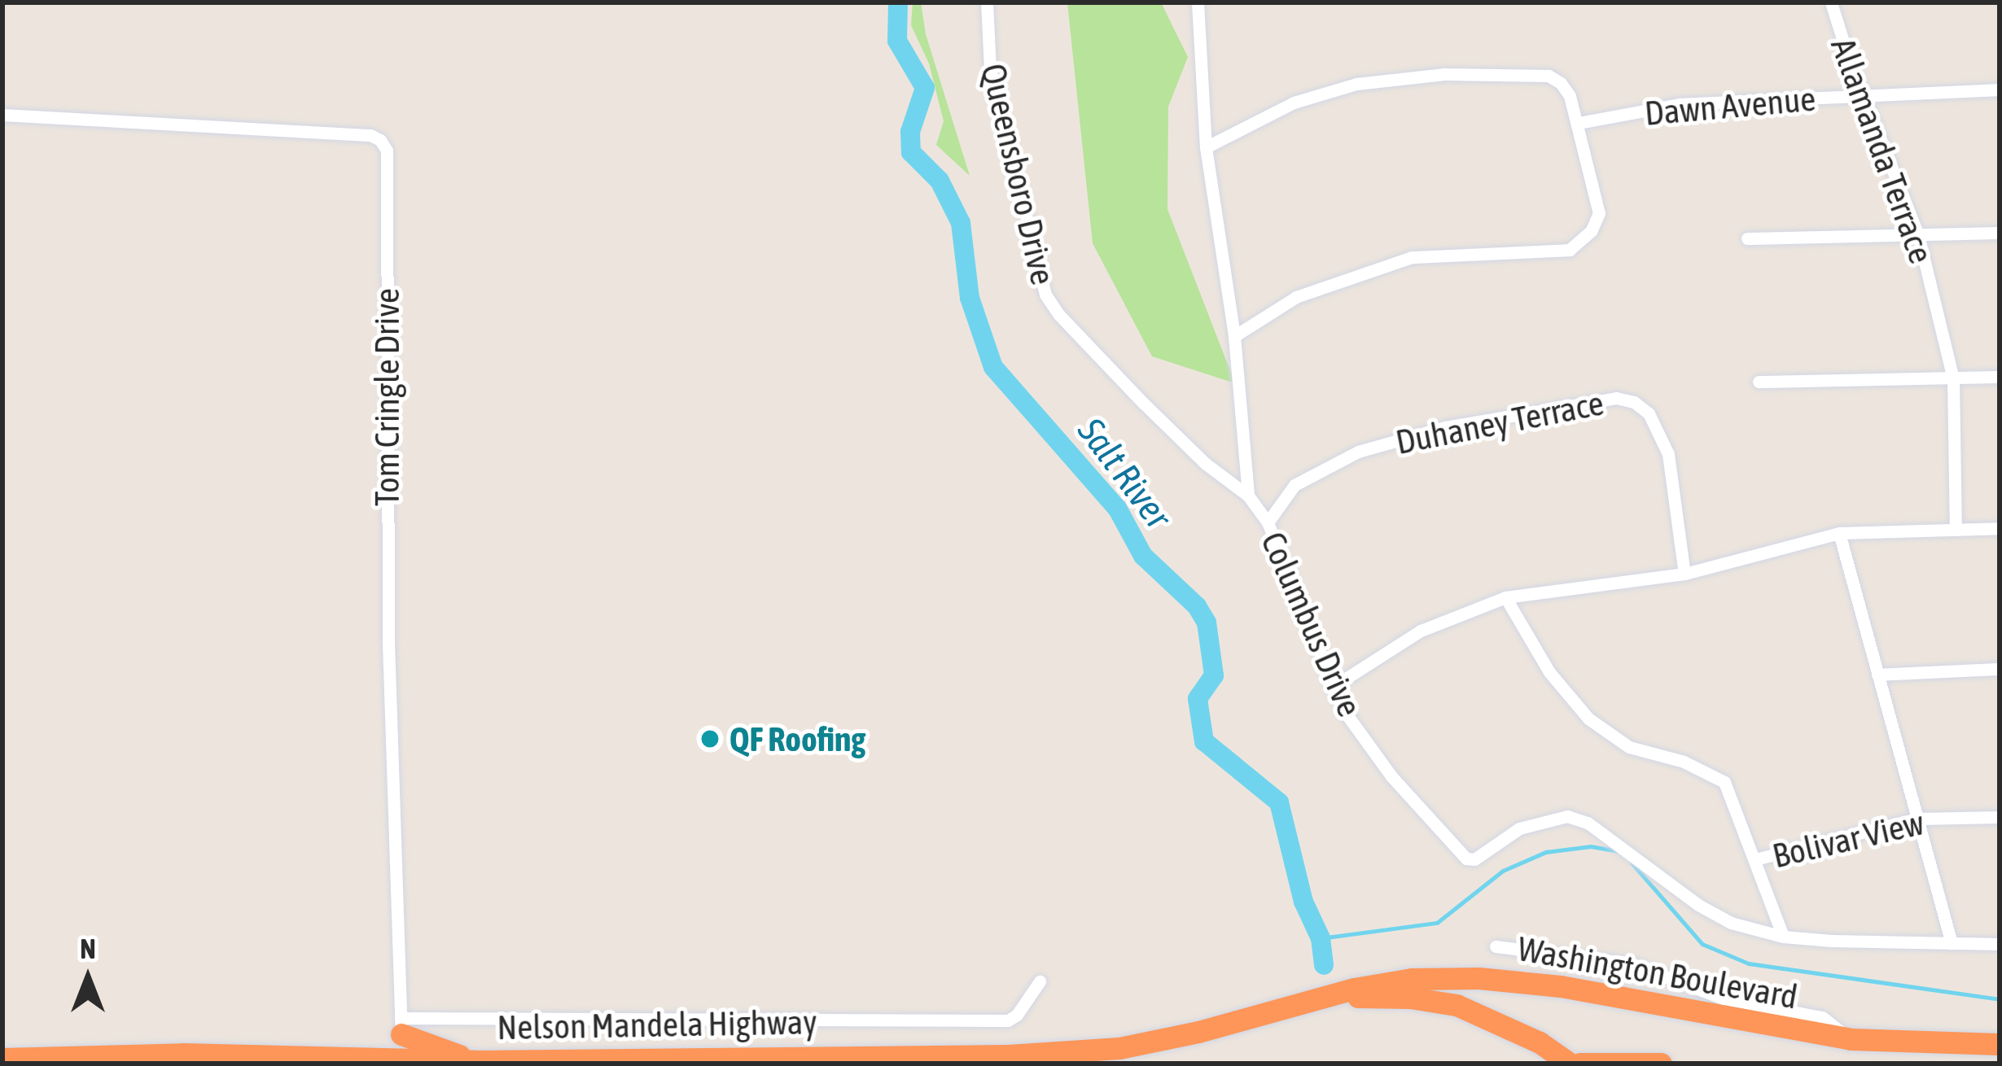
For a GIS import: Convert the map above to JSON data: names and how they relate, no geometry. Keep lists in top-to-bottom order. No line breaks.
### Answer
{"streets":{"highway":["Washington Boulevard","Nelson Mandela Highway"],"street":["Dawn Avenue","Allamanda Terrace","Queensboro Drive","Tom Cringle Drive","Duhaney Terrace","Columbus Drive","Bolivar View"]},"crossings":[["Dawn Avenue","Allamanda Terrace"],["Queensboro Drive","Columbus Drive"],["Duhaney Terrace","Columbus Drive"],["Washington Boulevard","Nelson Mandela Highway"]],"water":["Salt River"],"places":["QF Roofing"],"north":"top"}
